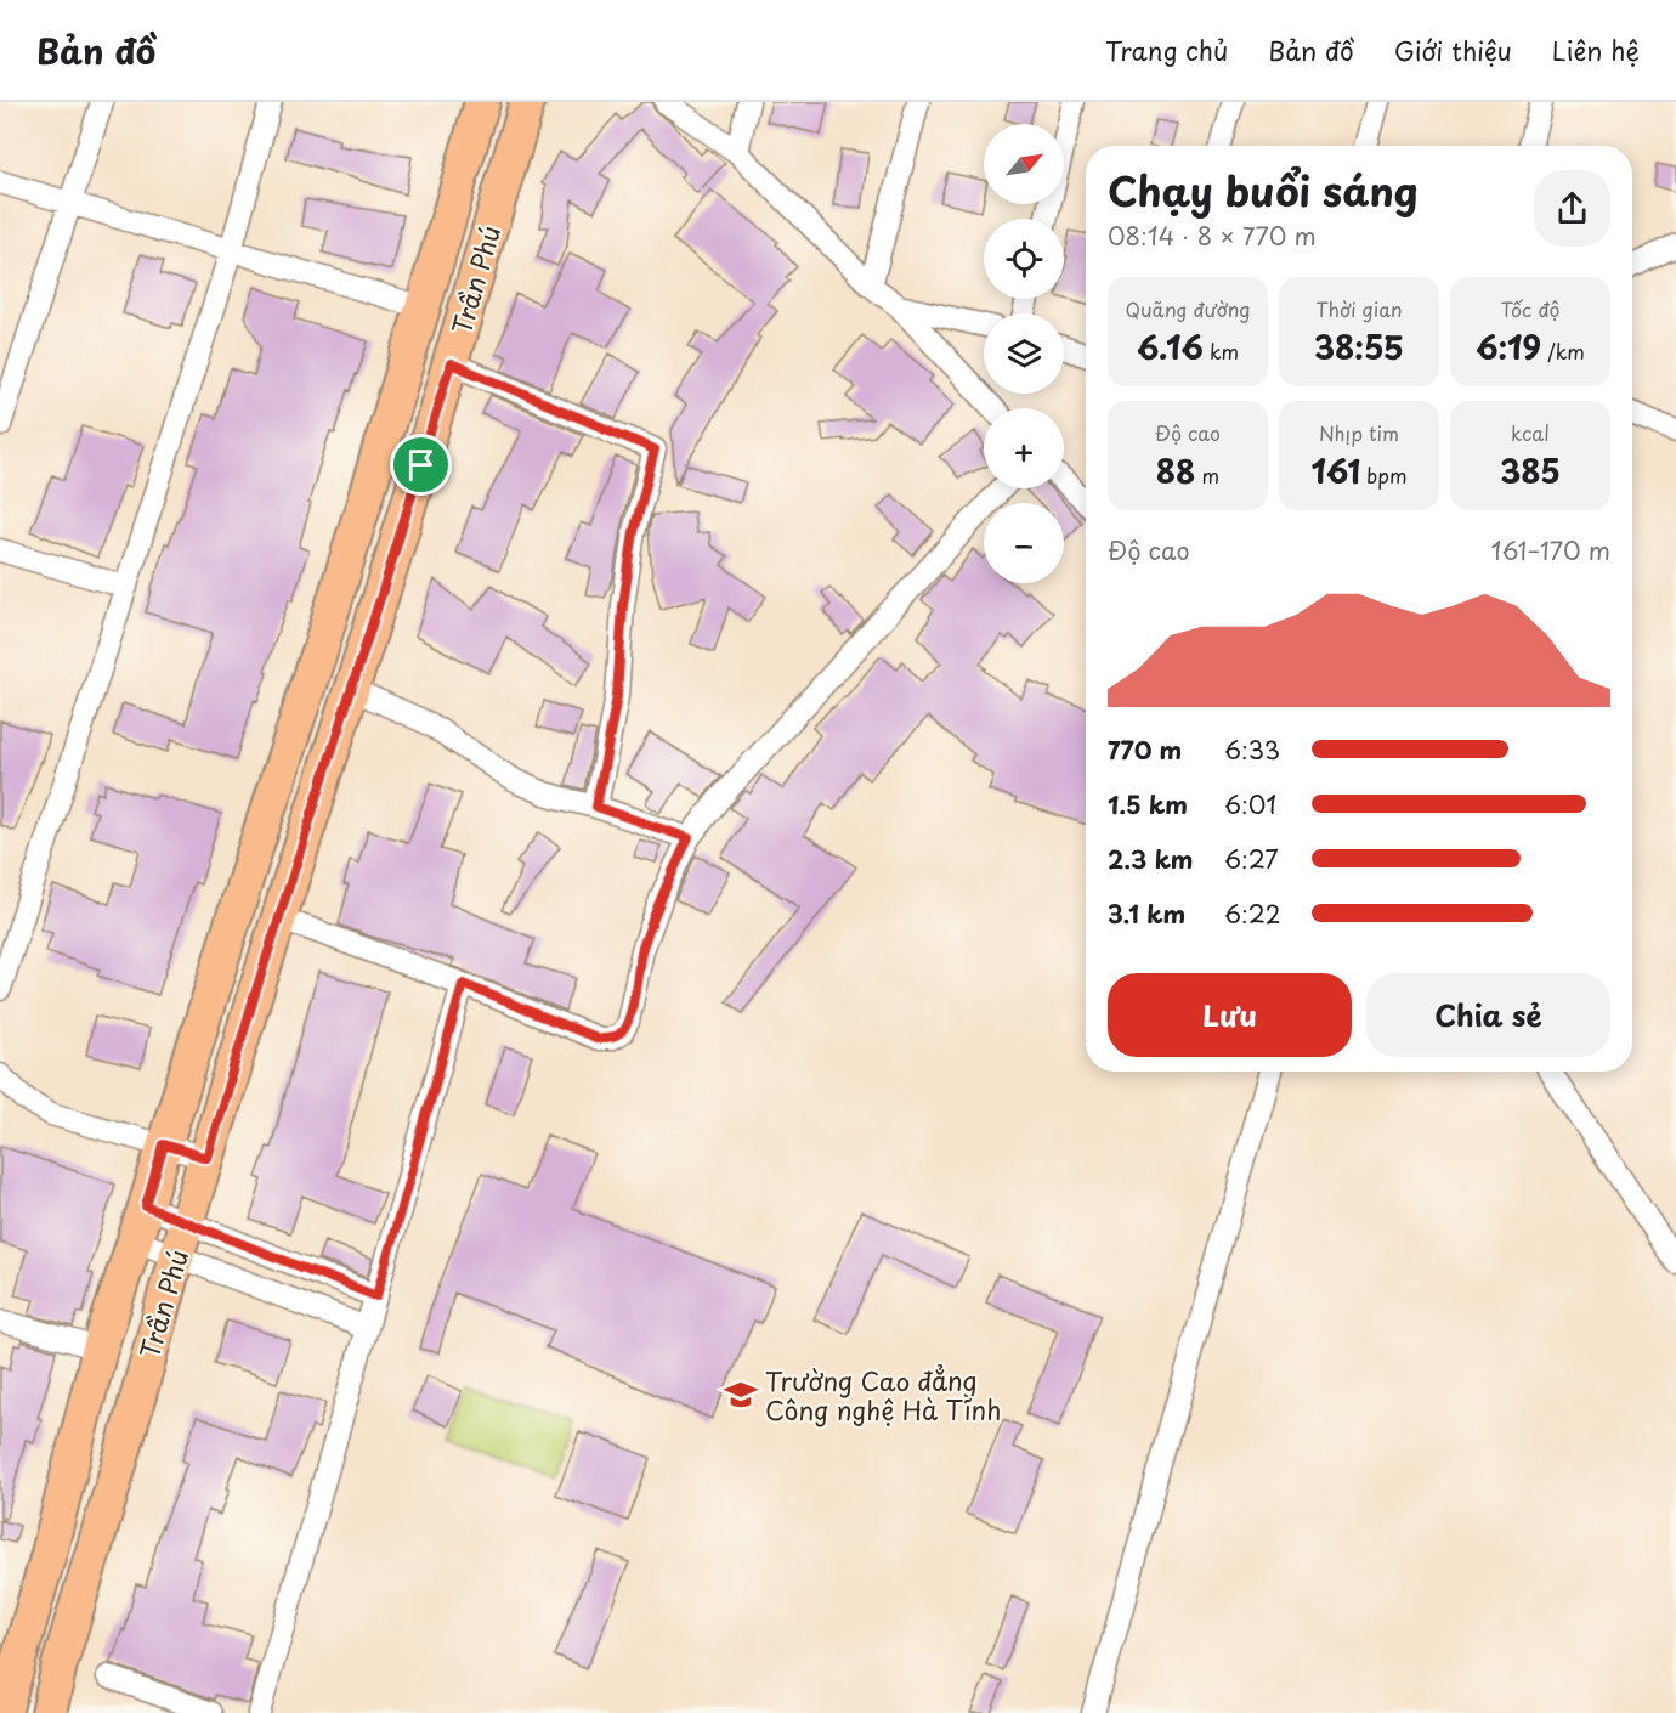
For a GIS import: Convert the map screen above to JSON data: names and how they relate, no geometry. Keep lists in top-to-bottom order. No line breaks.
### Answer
{"streets":{"main road":["Trần Phú"]},"places":{"school or university":["Trường Cao đẳng Công nghệ Hà Tĩnh"]},"north":"top right","page":{"header":"Bản đồ","nav":["Trang chủ","Bản đồ","Giới thiệu","Liên hệ"],"map_buttons":["+","−"],"heading":["Chạy buổi sáng","08:14 · 8 × 770 m"],"stats":[["Quãng đường","6.16 km"],["Thời gian","38:55"],["Tốc độ","6:19 /km"],["Độ cao","88 m"],["Nhịp tim","161 bpm"],["kcal","385"]],"chart":["Độ cao","161–170 m"],"list":[{"name":"770 m","note":"6:33"},{"name":"1.5 km","note":"6:01"},{"name":"2.3 km","note":"6:27"},{"name":"3.1 km","note":"6:22"}],"buttons":["Lưu","Chia sẻ"]}}
